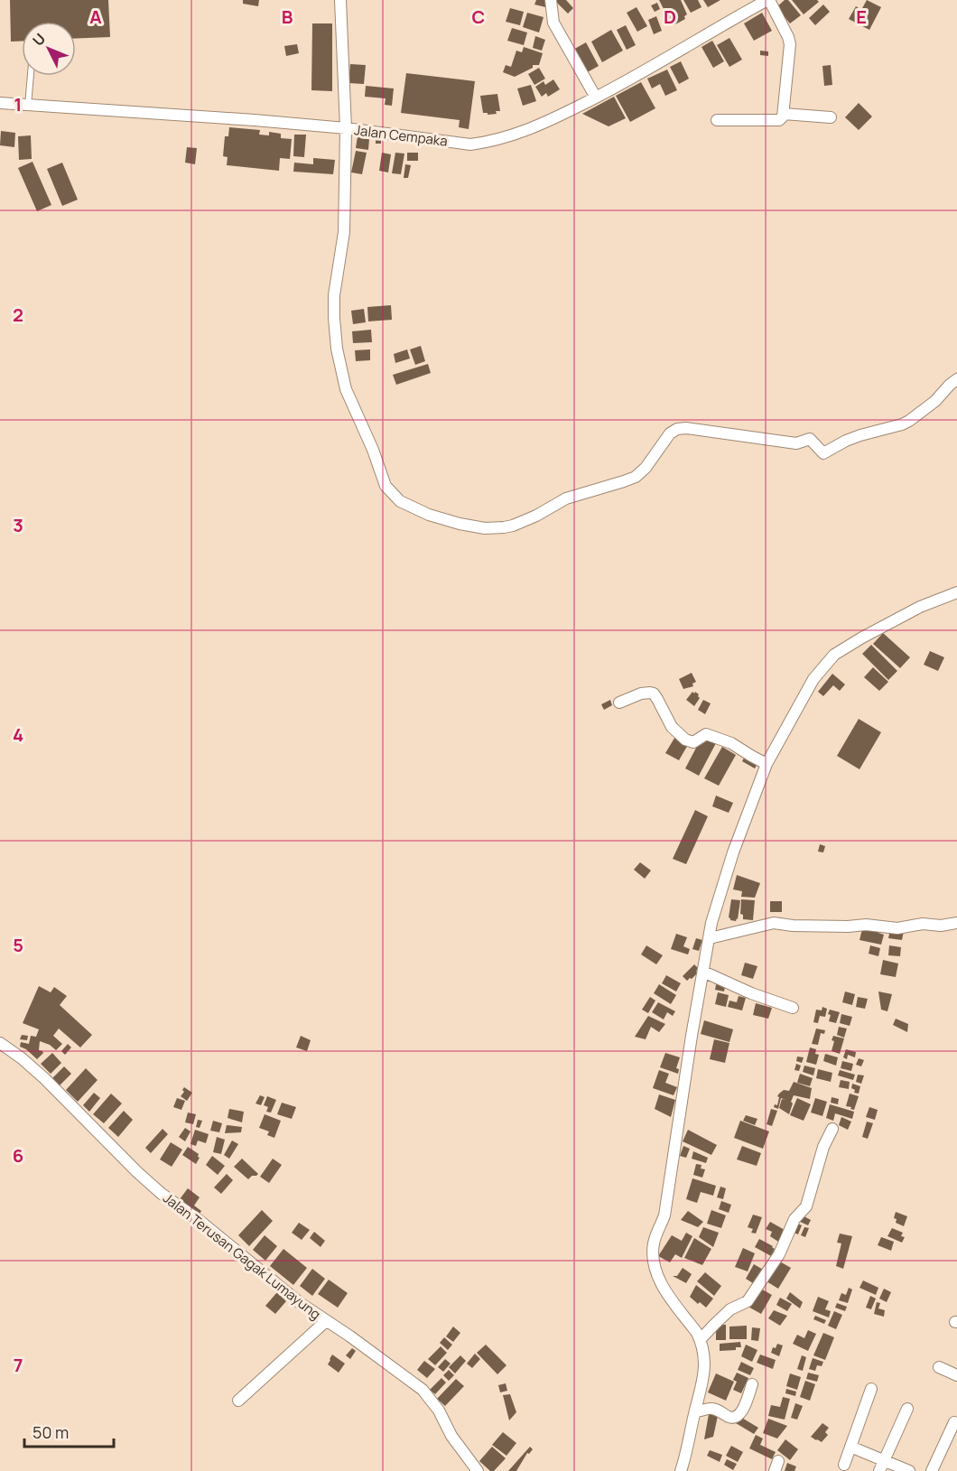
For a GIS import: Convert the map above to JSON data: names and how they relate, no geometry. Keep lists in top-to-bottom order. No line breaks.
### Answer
{"streets":{"street":["Jalan Cempaka","Jalan Terusan Gagak Lumayung"]},"scale_bar":"50 m","north":"top left","grid":{"columns":["A","B","C","D","E"],"rows":["1","2","3","4","5","6","7"]}}
